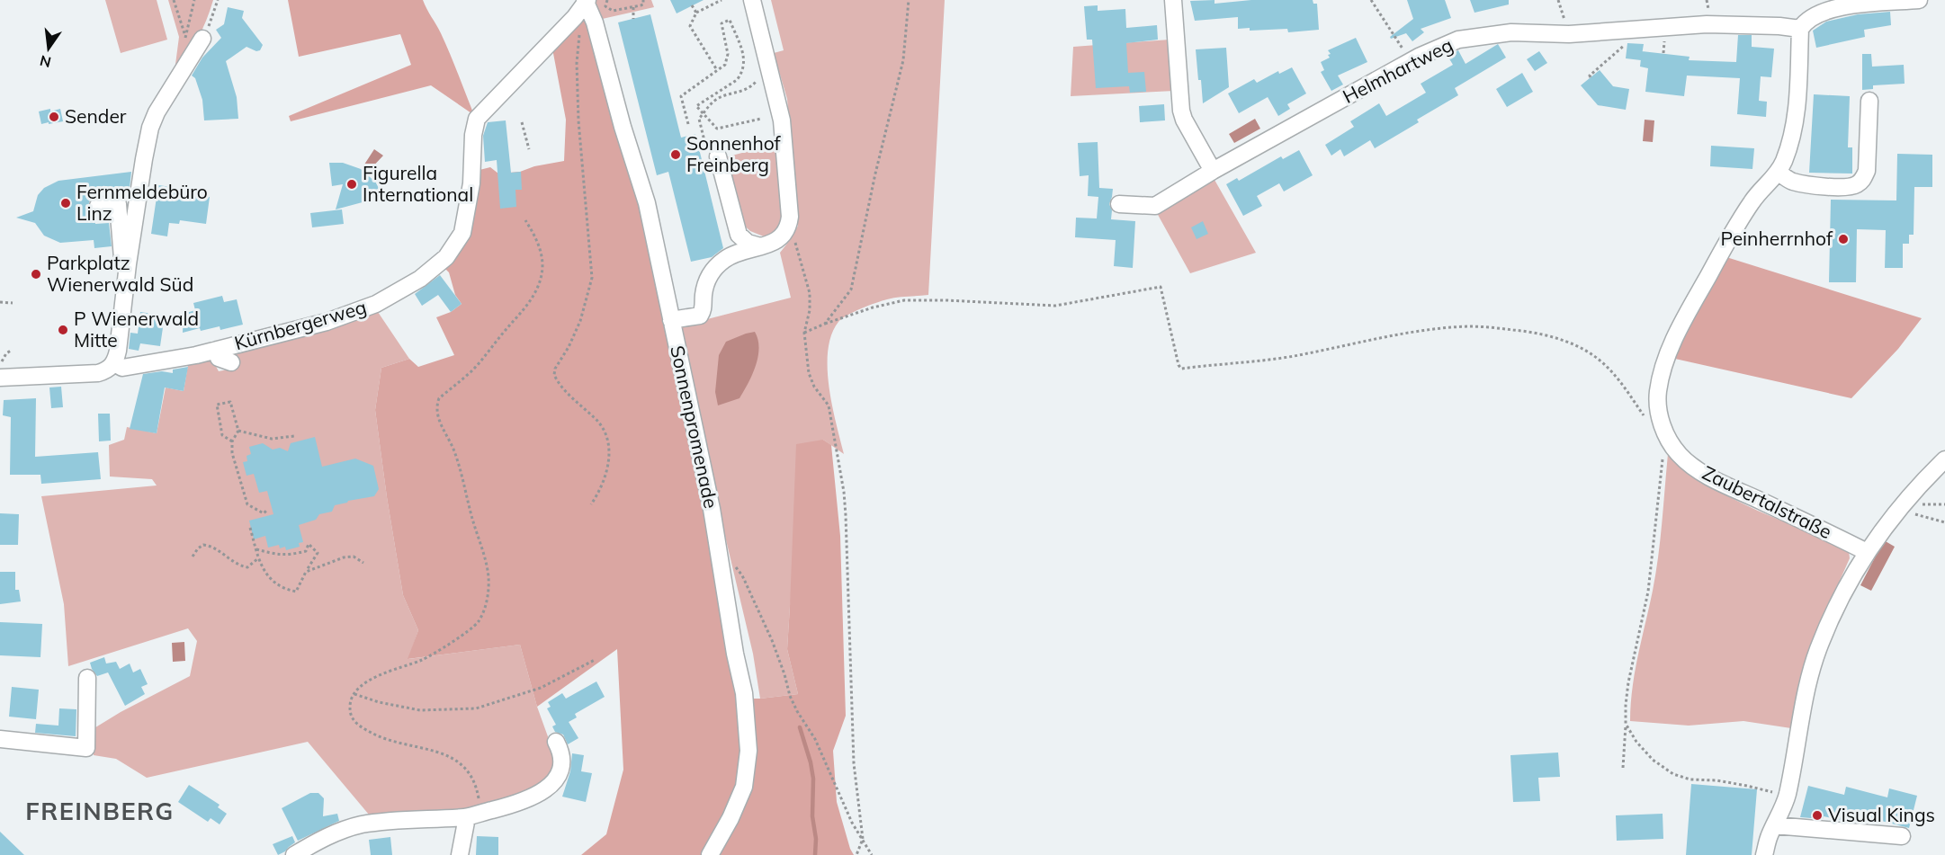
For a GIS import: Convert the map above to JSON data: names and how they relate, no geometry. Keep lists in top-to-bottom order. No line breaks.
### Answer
{"streets":{"street":["Helmhartweg","Kürnbergerweg","Sonnenpromenade","Zaubertalstraße"]},"crossings":[["Helmhartweg","Zaubertalstraße"],["Kürnbergerweg","Sonnenpromenade"]],"districts":["FREINBERG"],"places":["Sender","Sonnenhof Freinberg","Figurella International","Fernmeldebüro Linz","Peinherrnhof","Parkplatz Wienerwald Süd","P Wienerwald Mitte","Visual Kings"],"north":"bottom"}
